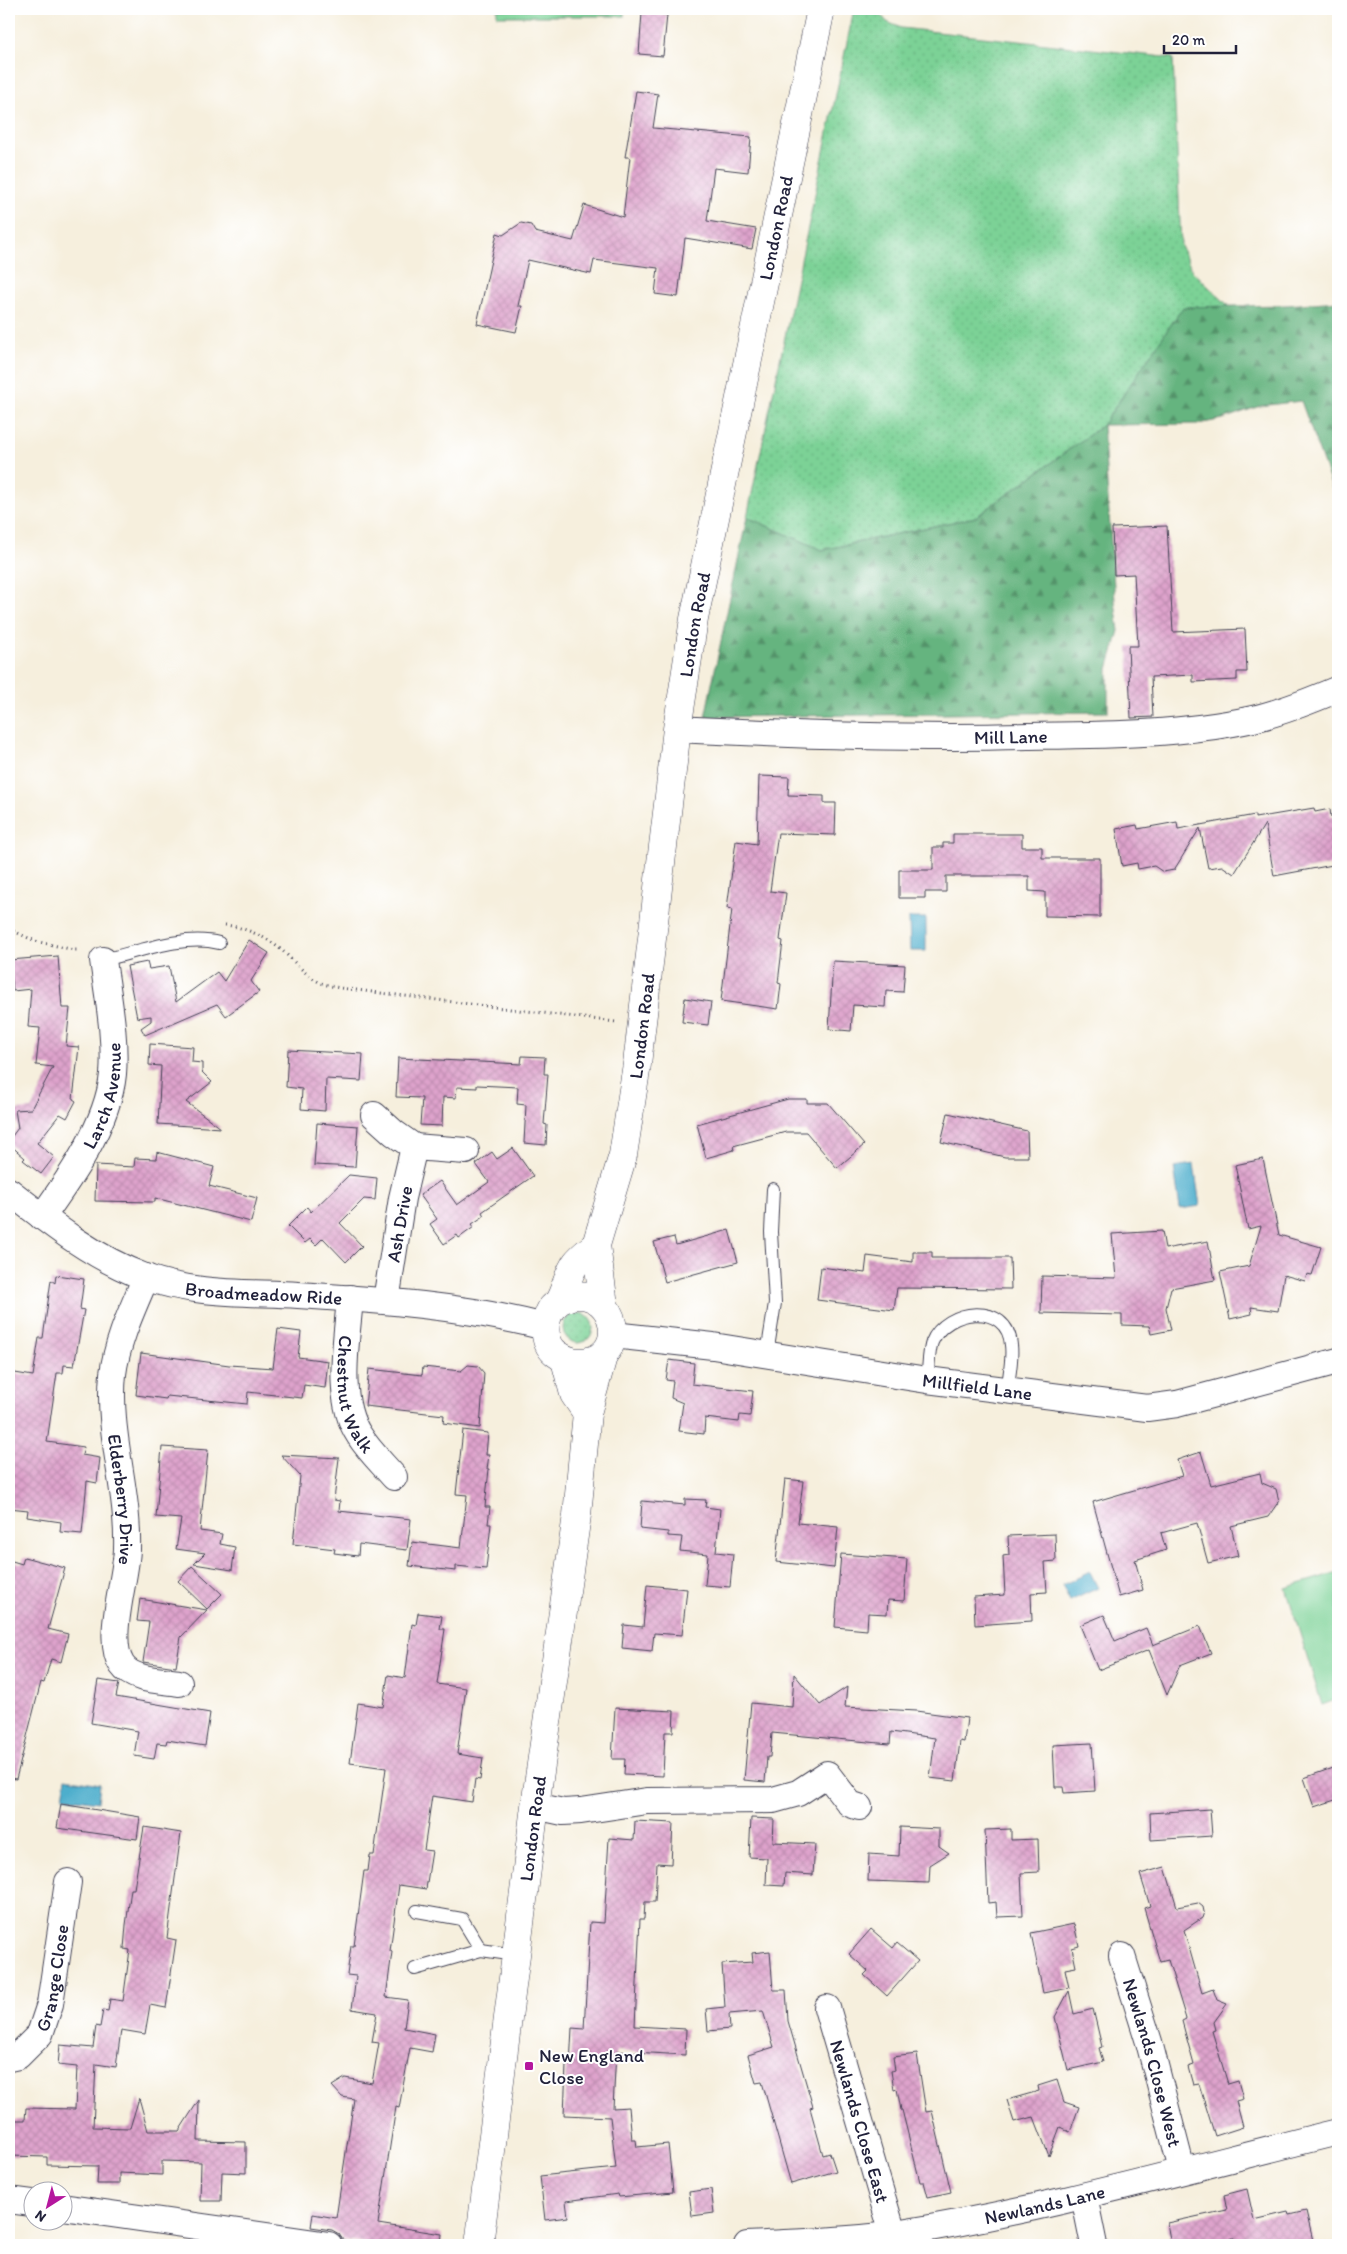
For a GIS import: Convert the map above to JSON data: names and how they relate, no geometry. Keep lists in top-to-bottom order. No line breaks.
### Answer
{"streets":{"main road":["London Road"],"street":["Mill Lane","Larch Avenue","Ash Drive","Broadmeadow Ride","Millfield Lane","Chestnut Walk","Elderberry Drive","Grange Close","Newlands Close West","Newlands Close East","Newlands Lane"]},"crossings":[["London Road","Mill Lane"],["London Road","Broadmeadow Ride"],["London Road","Millfield Lane"],["Larch Avenue","Broadmeadow Ride"],["Ash Drive","Broadmeadow Ride"],["Broadmeadow Ride","Millfield Lane"],["Broadmeadow Ride","Chestnut Walk"],["Broadmeadow Ride","Elderberry Drive"],["Newlands Close West","Newlands Lane"],["Newlands Close East","Newlands Lane"]],"places":{"transit":["New England Close"]},"scale_bar":"20 m","north":"bottom left"}
